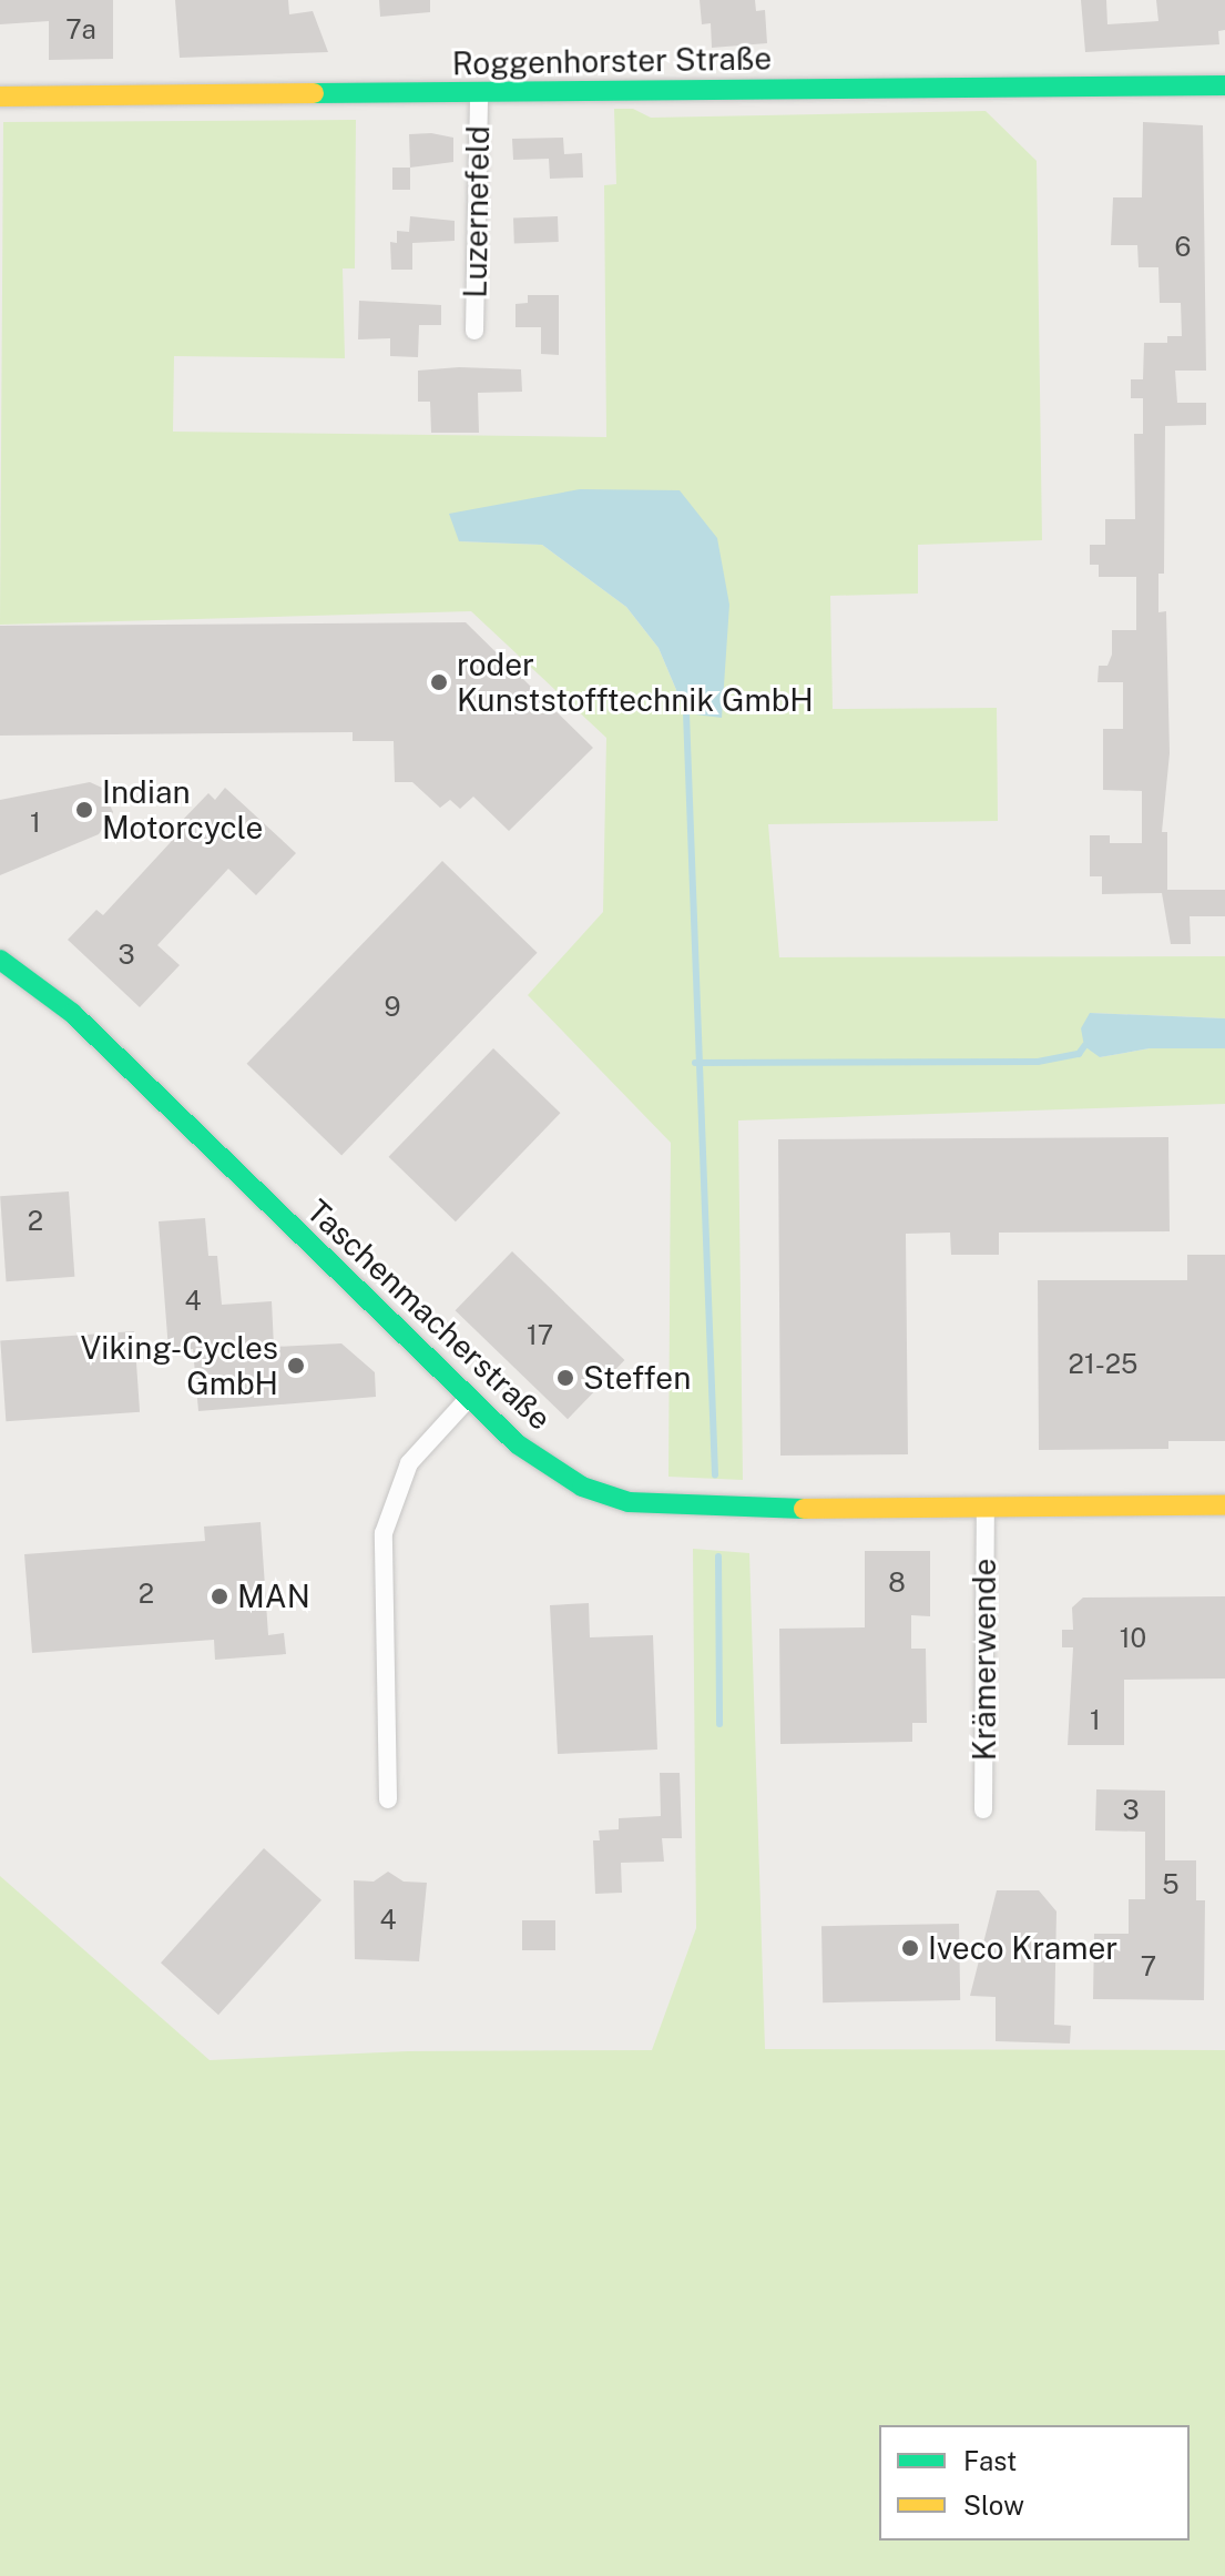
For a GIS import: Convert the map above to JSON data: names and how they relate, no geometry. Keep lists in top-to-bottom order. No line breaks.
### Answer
{"streets":{"street":["Roggenhorster Straße","Luzernefeld","Taschenmacherstraße","Krämerwende"]},"crossings":[["Roggenhorster Straße","Luzernefeld"],["Taschenmacherstraße","Krämerwende"]],"places":["roder Kunststofftechnik GmbH","Indian Motorcycle","Viking-Cycles GmbH","Steffen","MAN","Iveco Kramer"],"house_numbers":["7a","6","1","3","9","2","4","17","21-25","8","2","10","1","3","5","4","7"],"legend":["Fast","Slow"]}
